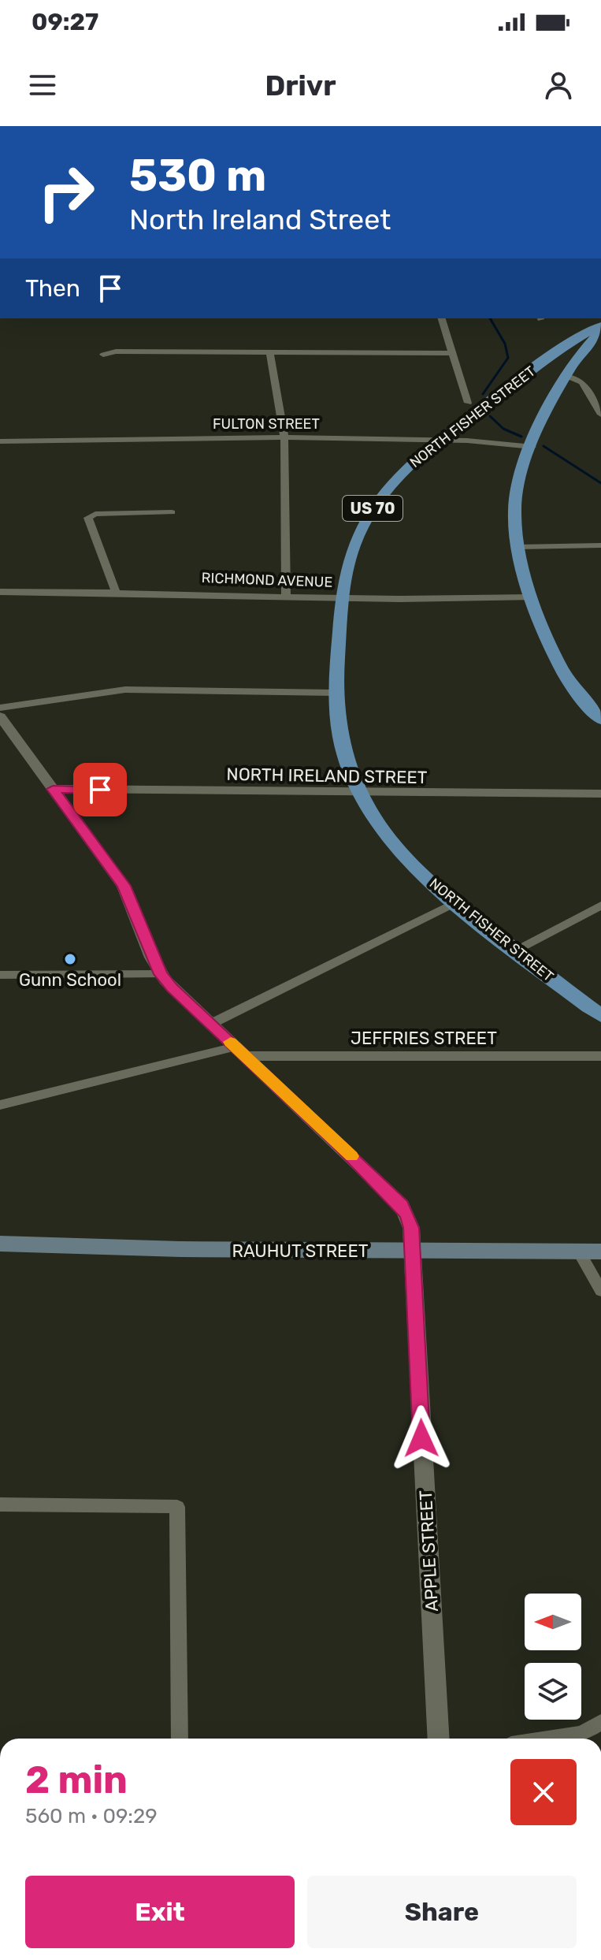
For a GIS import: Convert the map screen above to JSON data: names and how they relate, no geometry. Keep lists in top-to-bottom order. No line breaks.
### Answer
{"streets":{"main road":["NORTH FISHER STREET","US 70","RAUHUT STREET"],"street":["FULTON STREET","RICHMOND AVENUE","NORTH IRELAND STREET","JEFFRIES STREET","APPLE STREET"]},"crossings":[["NORTH FISHER STREET","FULTON STREET"],["NORTH FISHER STREET","US 70"],["NORTH FISHER STREET","RICHMOND AVENUE"],["NORTH FISHER STREET","NORTH IRELAND STREET"],["FULTON STREET","US 70"],["US 70","RICHMOND AVENUE"],["NORTH IRELAND STREET","APPLE STREET"],["JEFFRIES STREET","APPLE STREET"],["RAUHUT STREET","APPLE STREET"]],"places":["Gunn School"],"north":"left","page":{"status":"09:27","header":"Drivr","turn":["530 m","North Ireland Street"],"then":"Then","heading":["2 min","560 m · 09:29"],"buttons":["Exit","Share"]}}
